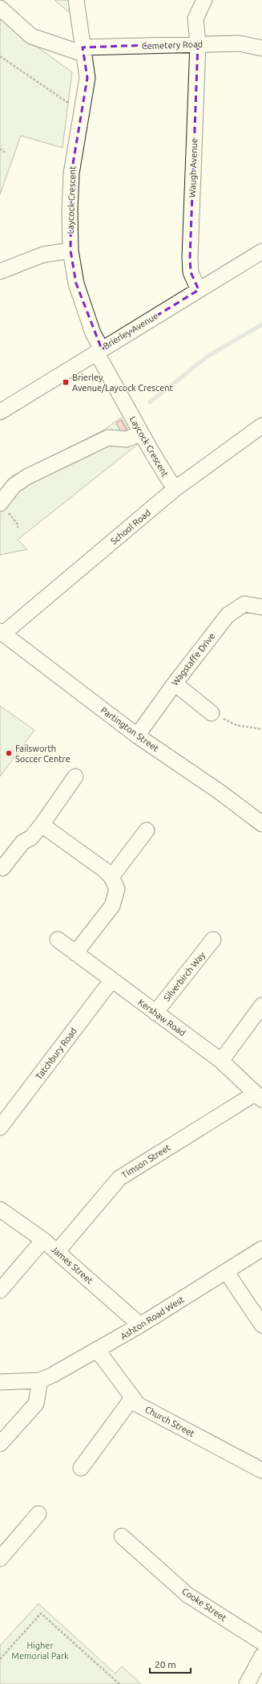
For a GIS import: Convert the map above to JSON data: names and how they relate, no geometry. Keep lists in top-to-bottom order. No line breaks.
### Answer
{"streets":{"street":["Cemetery Road","Waugh Avenue","Laycock Crescent","Brierley Avenue","School Road","Wagstaffe Drive","Partington Street","Silverbirch Way","Kershaw Road","Tatchbury Road","Timson Street","James Street","Ashton Road West","Church Street","Cooke Street"]},"crossings":[["Cemetery Road","Waugh Avenue"],["Cemetery Road","Laycock Crescent"],["Waugh Avenue","Brierley Avenue"],["Laycock Crescent","Brierley Avenue"],["Laycock Crescent","School Road"],["School Road","Partington Street"],["Wagstaffe Drive","Partington Street"],["Silverbirch Way","Kershaw Road"],["Kershaw Road","Tatchbury Road"],["Kershaw Road","Timson Street"],["Timson Street","James Street"],["James Street","Ashton Road West"],["Ashton Road West","Church Street"]],"parks":["Higher Memorial Park"],"places":{"transit":["Brierley Avenue/Laycock Crescent"],"other":["Failsworth Soccer Centre"]},"scale_bar":"20 m"}
